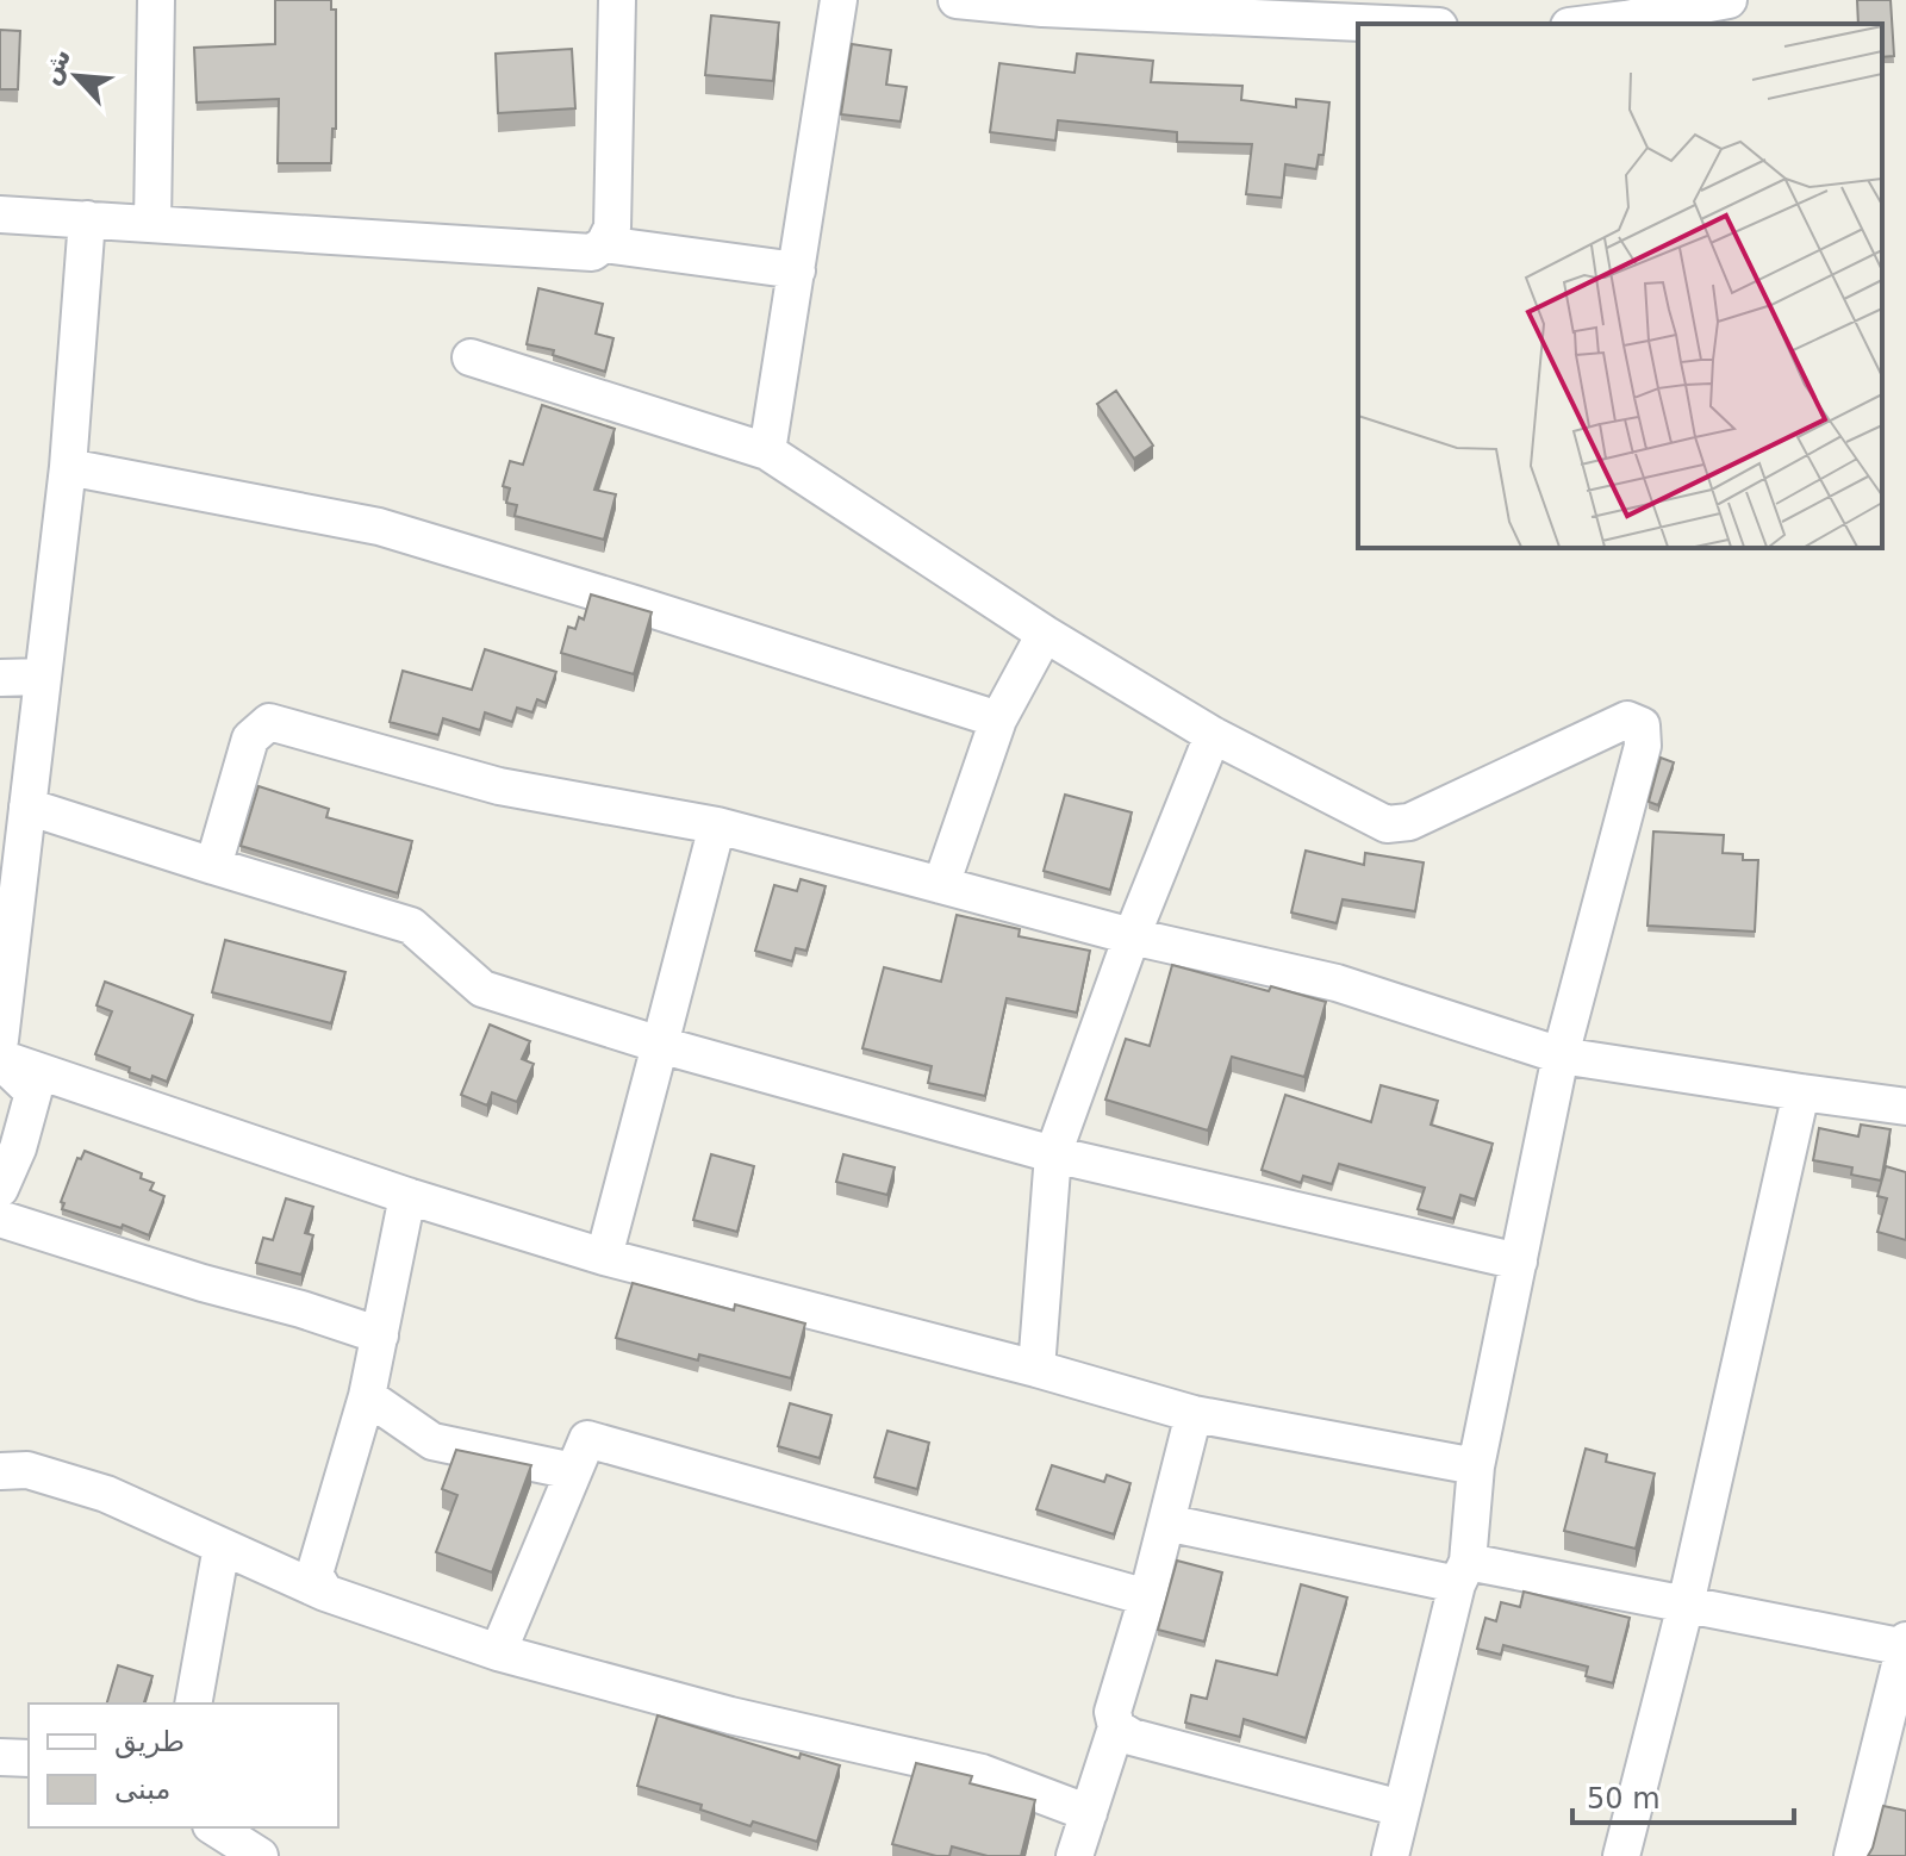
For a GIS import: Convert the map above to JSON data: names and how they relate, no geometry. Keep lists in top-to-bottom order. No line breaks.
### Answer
{"legend":["طريق","مبنى"],"scale_bar":"50 m","north":"top left"}
